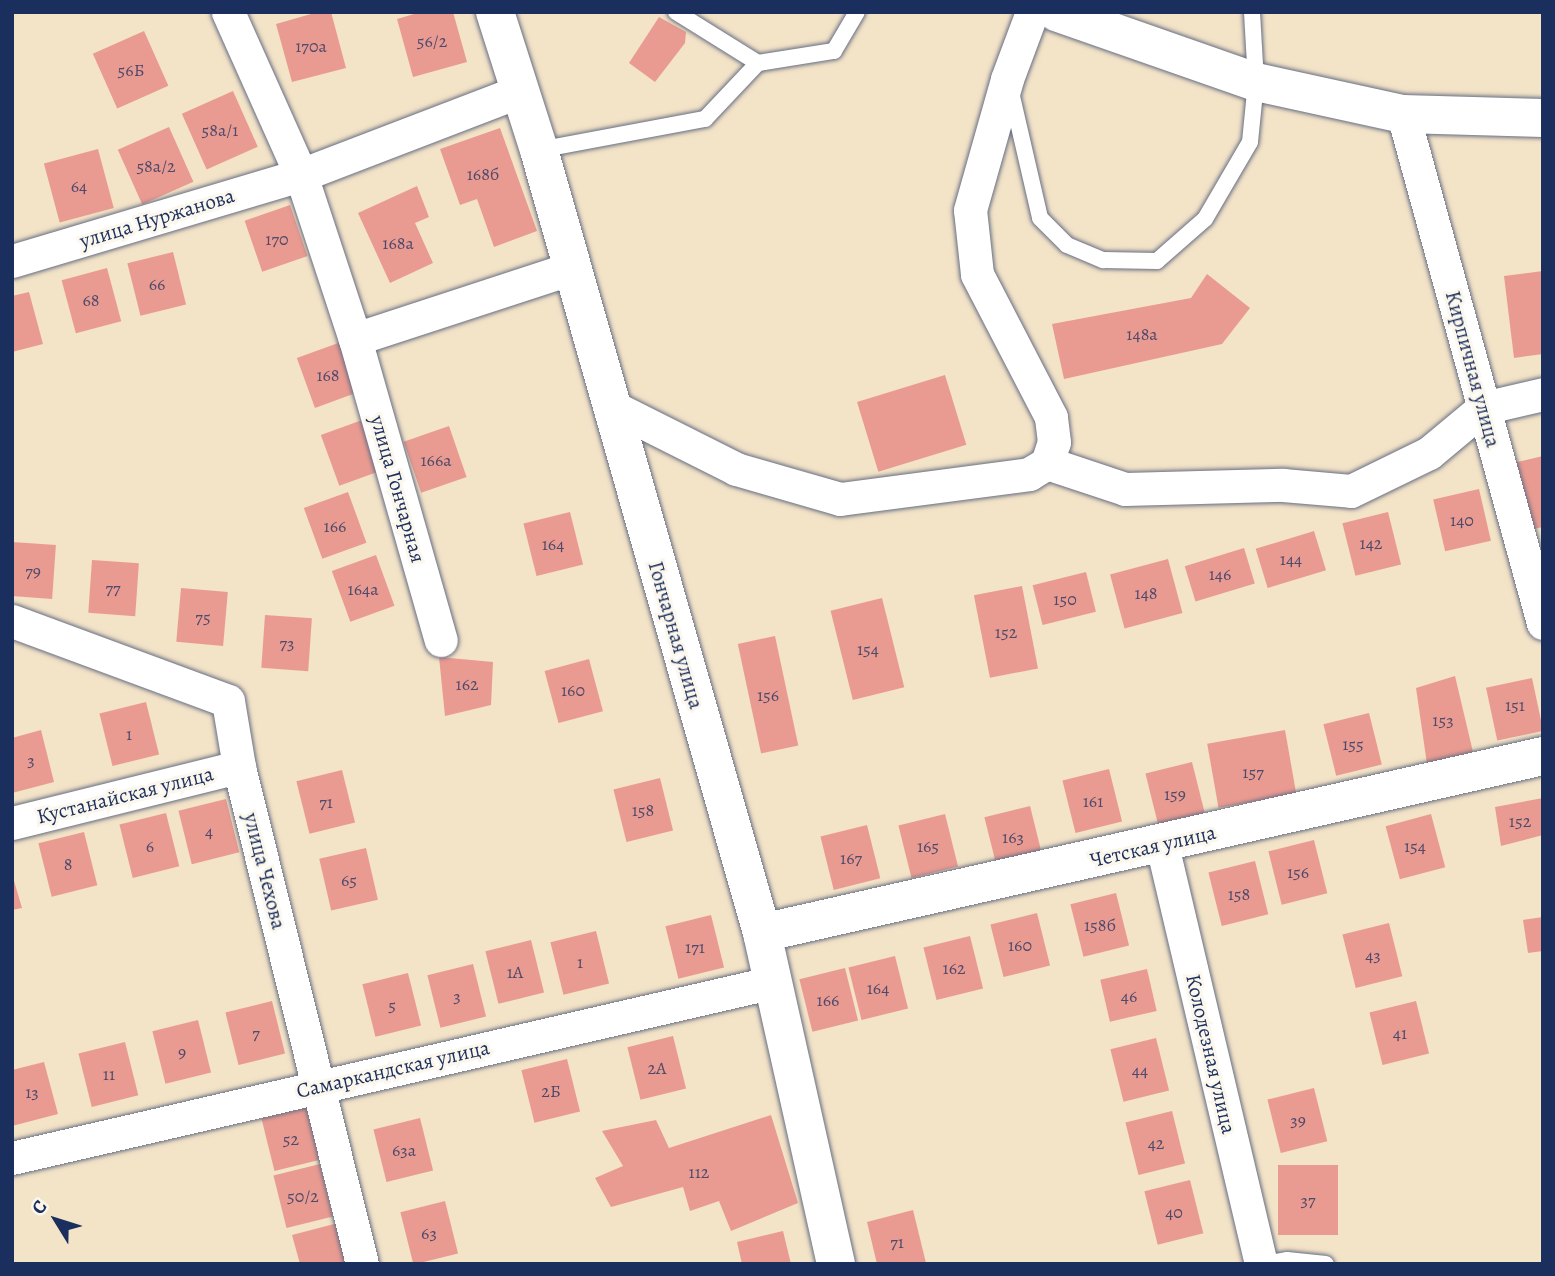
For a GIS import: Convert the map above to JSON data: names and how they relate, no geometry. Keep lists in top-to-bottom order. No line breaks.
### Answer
{"streets":{"street":["улица Нуржанова","Кирпичная улица","улица Гончарная","Гончарная улица","Кустанайская улица","Четская улица","улица Чехова","Колодезная улица","Самаркандская улица"]},"crossings":[["улица Нуржанова","улица Гончарная"],["улица Нуржанова","Гончарная улица"],["Гончарная улица","Четская улица"],["Гончарная улица","Самаркандская улица"],["Кустанайская улица","улица Чехова"],["Четская улица","Колодезная улица"],["улица Чехова","Самаркандская улица"]],"house_numbers":["56/2","170а","56Б","58а/1","58а/2","168б","64","170","168а","66","68","148а","168","166а","140","166","142","164","144","79","146","77","164а","148","150","75","152","73","154","162","160","156","151","153","1","155","3","157","159","161","71","158","152","4","163","6","165","154","167","8","156","65","158","158б","160","171","43","1","162","1А","164","3","46","166","5","7","41","9","2А","44","11","2Б","13","39","52","42","63а","112","50/2","37","40","63","71"],"north":"top left"}
